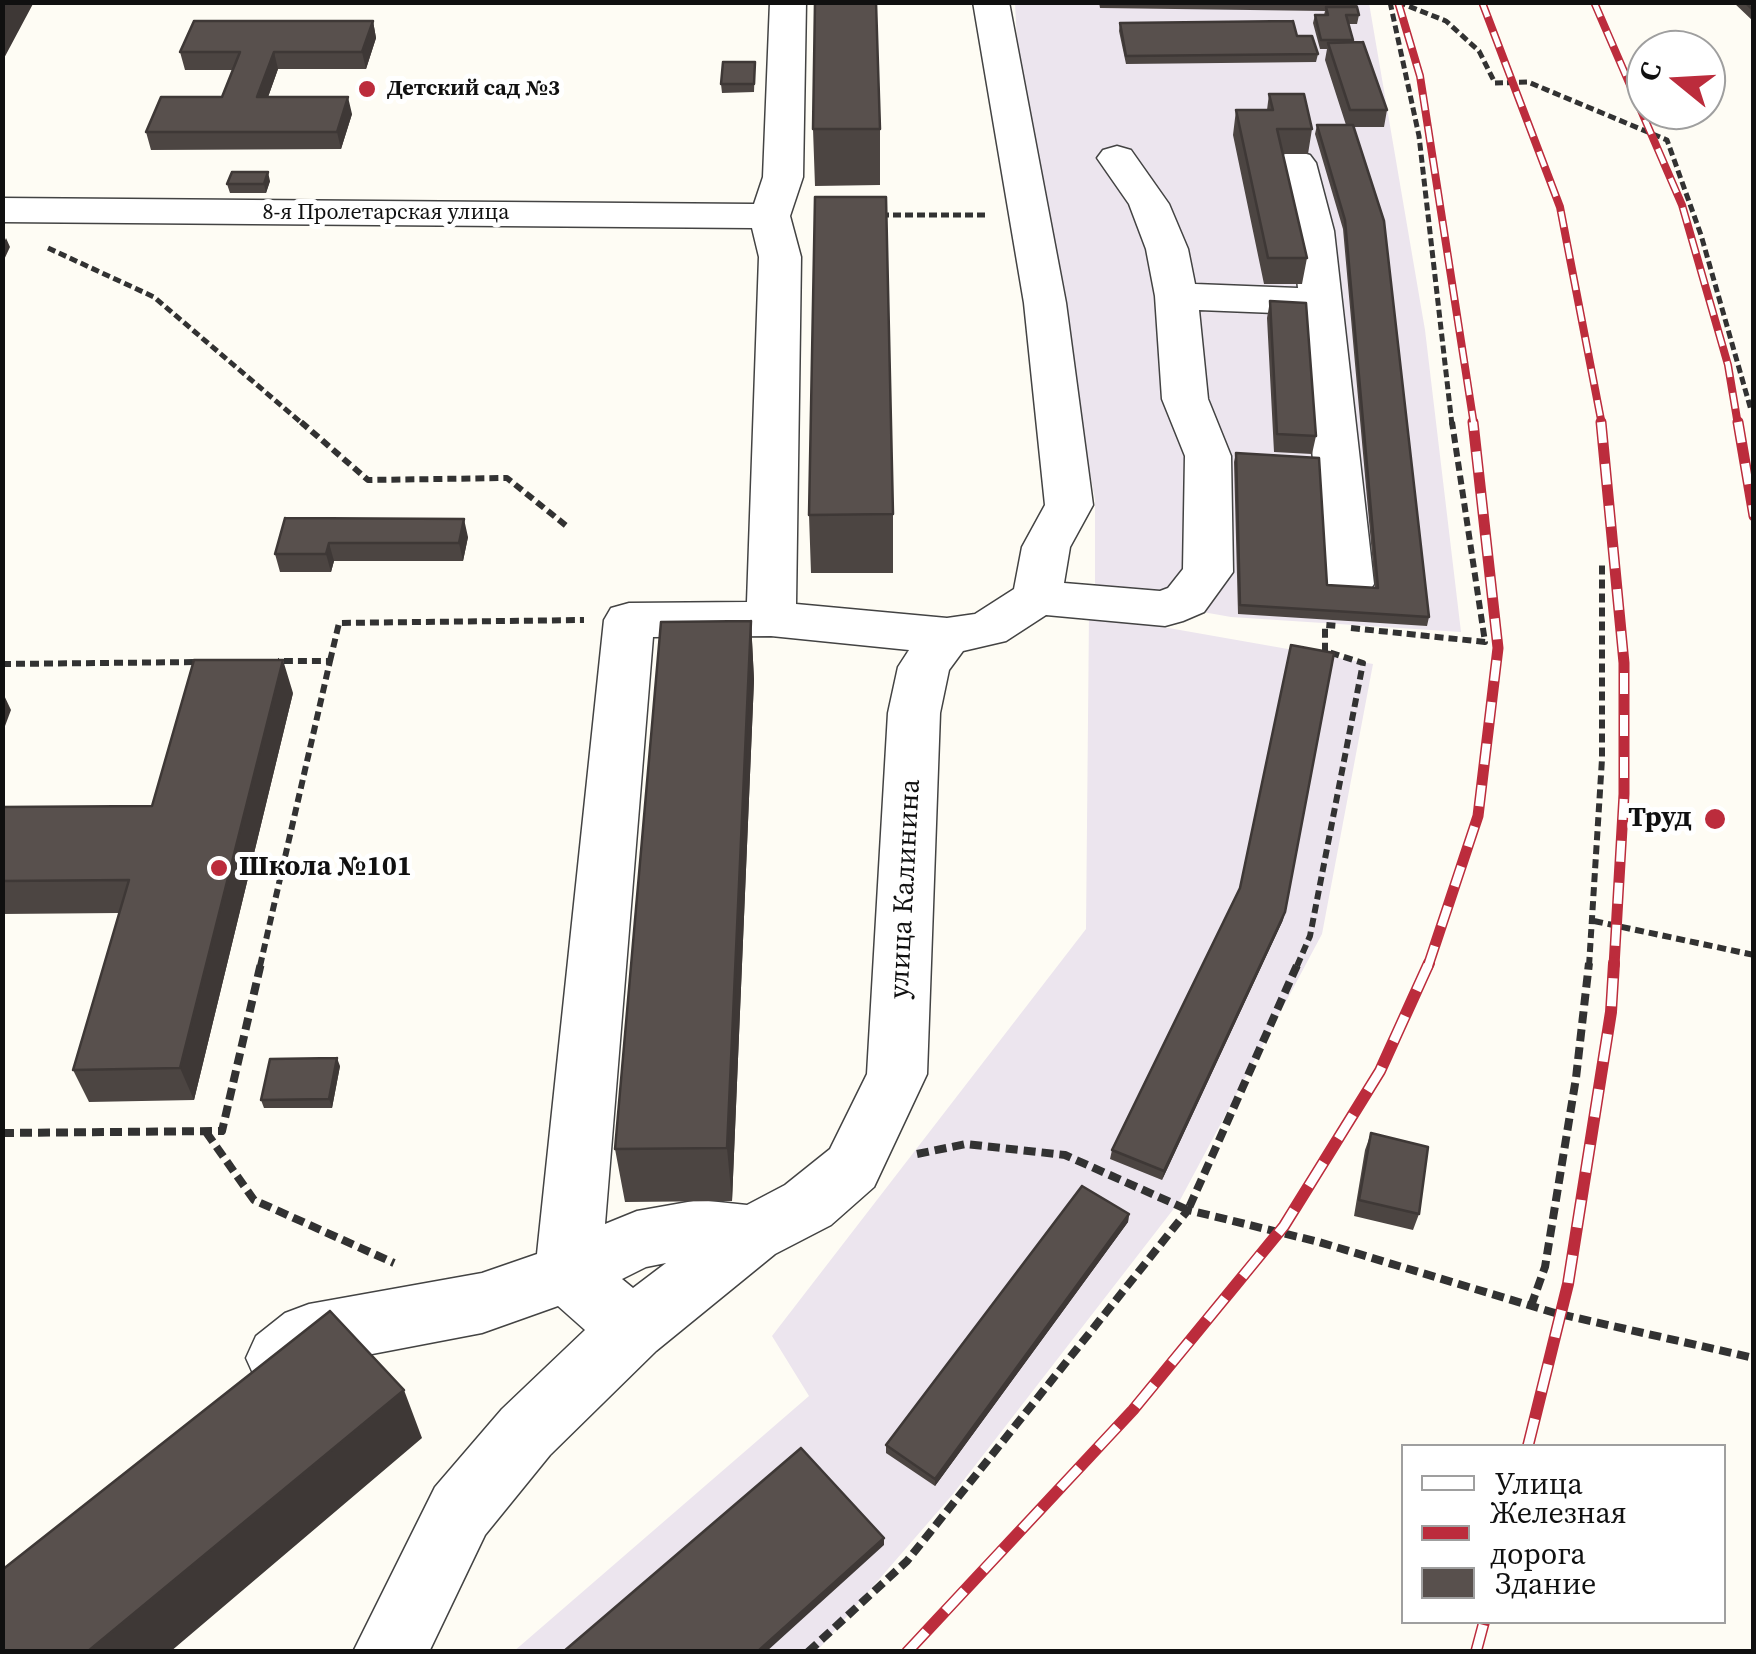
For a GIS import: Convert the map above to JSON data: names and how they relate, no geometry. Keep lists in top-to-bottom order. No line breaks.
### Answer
{"streets":{"street":["8-я Пролетарская улица","улица Калинина"]},"places":["Детский сад №3","Труд","Школа №101"],"legend":["Улица","Железная дорога","Здание"],"north":"left"}
